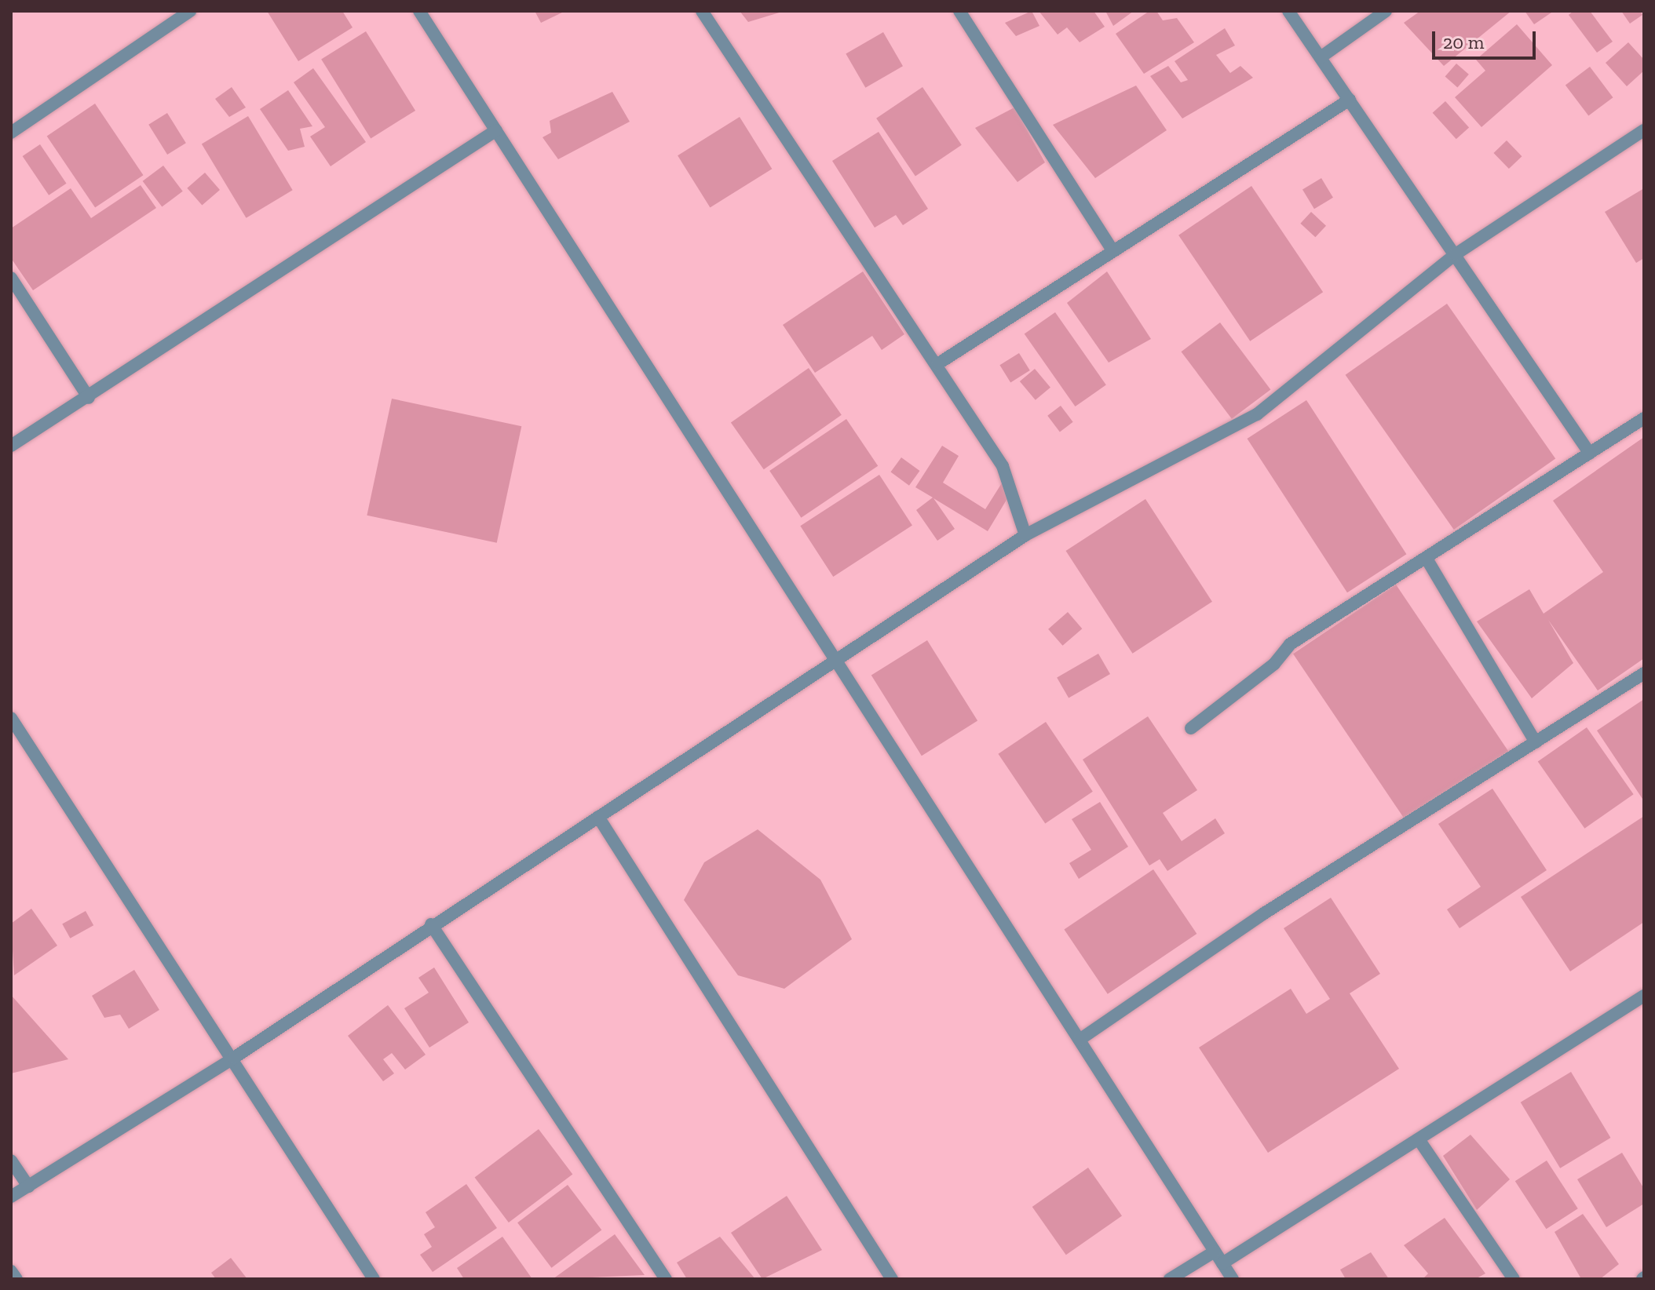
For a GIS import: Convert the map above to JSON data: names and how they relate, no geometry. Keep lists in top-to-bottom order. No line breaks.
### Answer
{"scale_bar":"20 m"}
